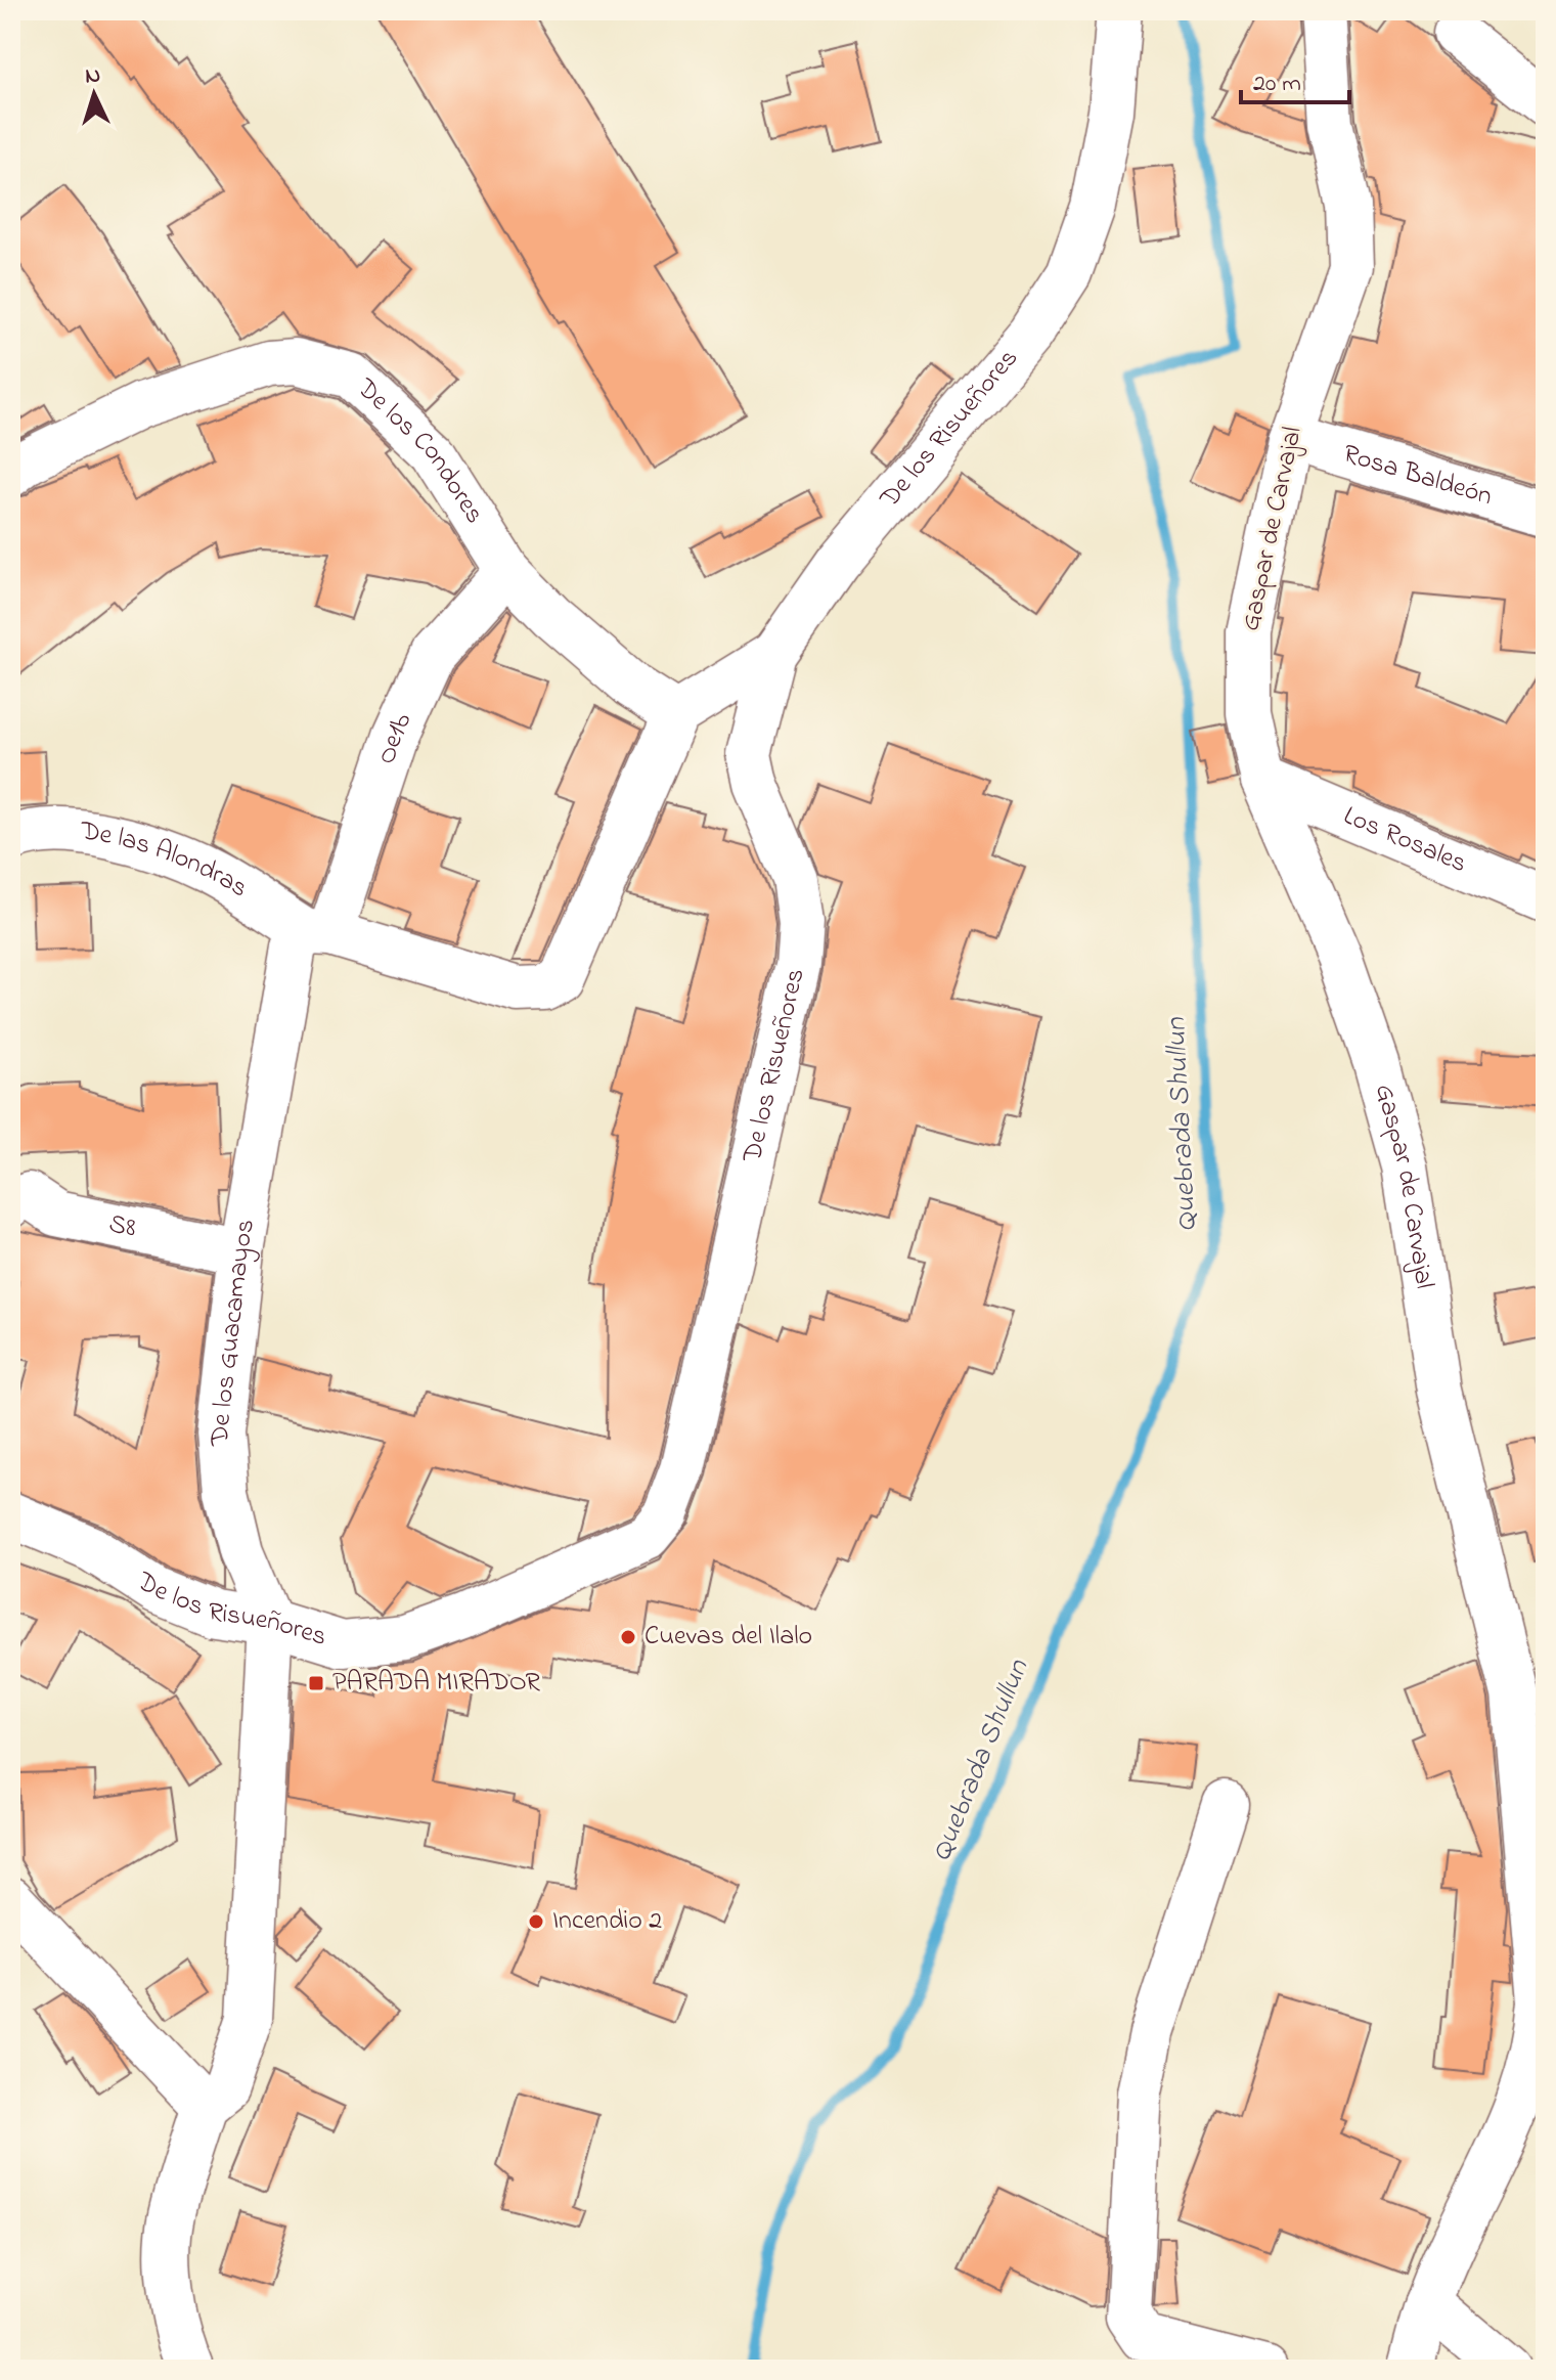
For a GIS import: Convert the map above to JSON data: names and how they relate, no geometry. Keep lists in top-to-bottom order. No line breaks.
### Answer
{"streets":{"street":["De los Risueñores","De los Condores","Rosa Baldeón","Gaspar de Carvajal","Oe1b","Los Rosales","De las Alondras","S8","De los Guacamayos"]},"crossings":[["De los Risueñores","De los Guacamayos"],["De los Condores","Oe1b"],["Rosa Baldeón","Gaspar de Carvajal"],["Gaspar de Carvajal","Los Rosales"],["Oe1b","De las Alondras"],["Oe1b","De los Guacamayos"],["De las Alondras","De los Guacamayos"],["S8","De los Guacamayos"]],"water":["Quebrada Shullun"],"places":{"other":["Cuevas del Ilalo","Incendio 2"],"transit":["PARADA MIRADOR"]},"scale_bar":"20 m","north":"top"}
